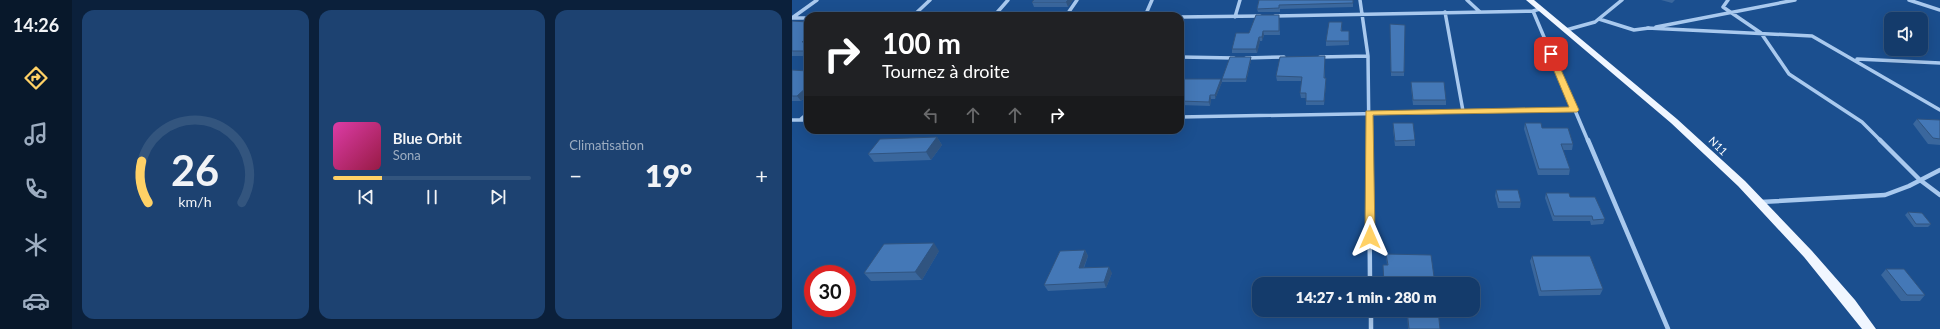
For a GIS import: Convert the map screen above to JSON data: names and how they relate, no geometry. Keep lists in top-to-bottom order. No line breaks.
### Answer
{"streets":{"main road":["N11"]},"page":{"tabs":"14:26","tile":"Climatisation","turn":["100 m","Tournez à droite"],"song":["Blue Orbit","Sona"],"heat":["−","19°","+"],"limit":"30","trip":"14:27 · 1 min · 280 m","gauge":["26","km/h"]}}
